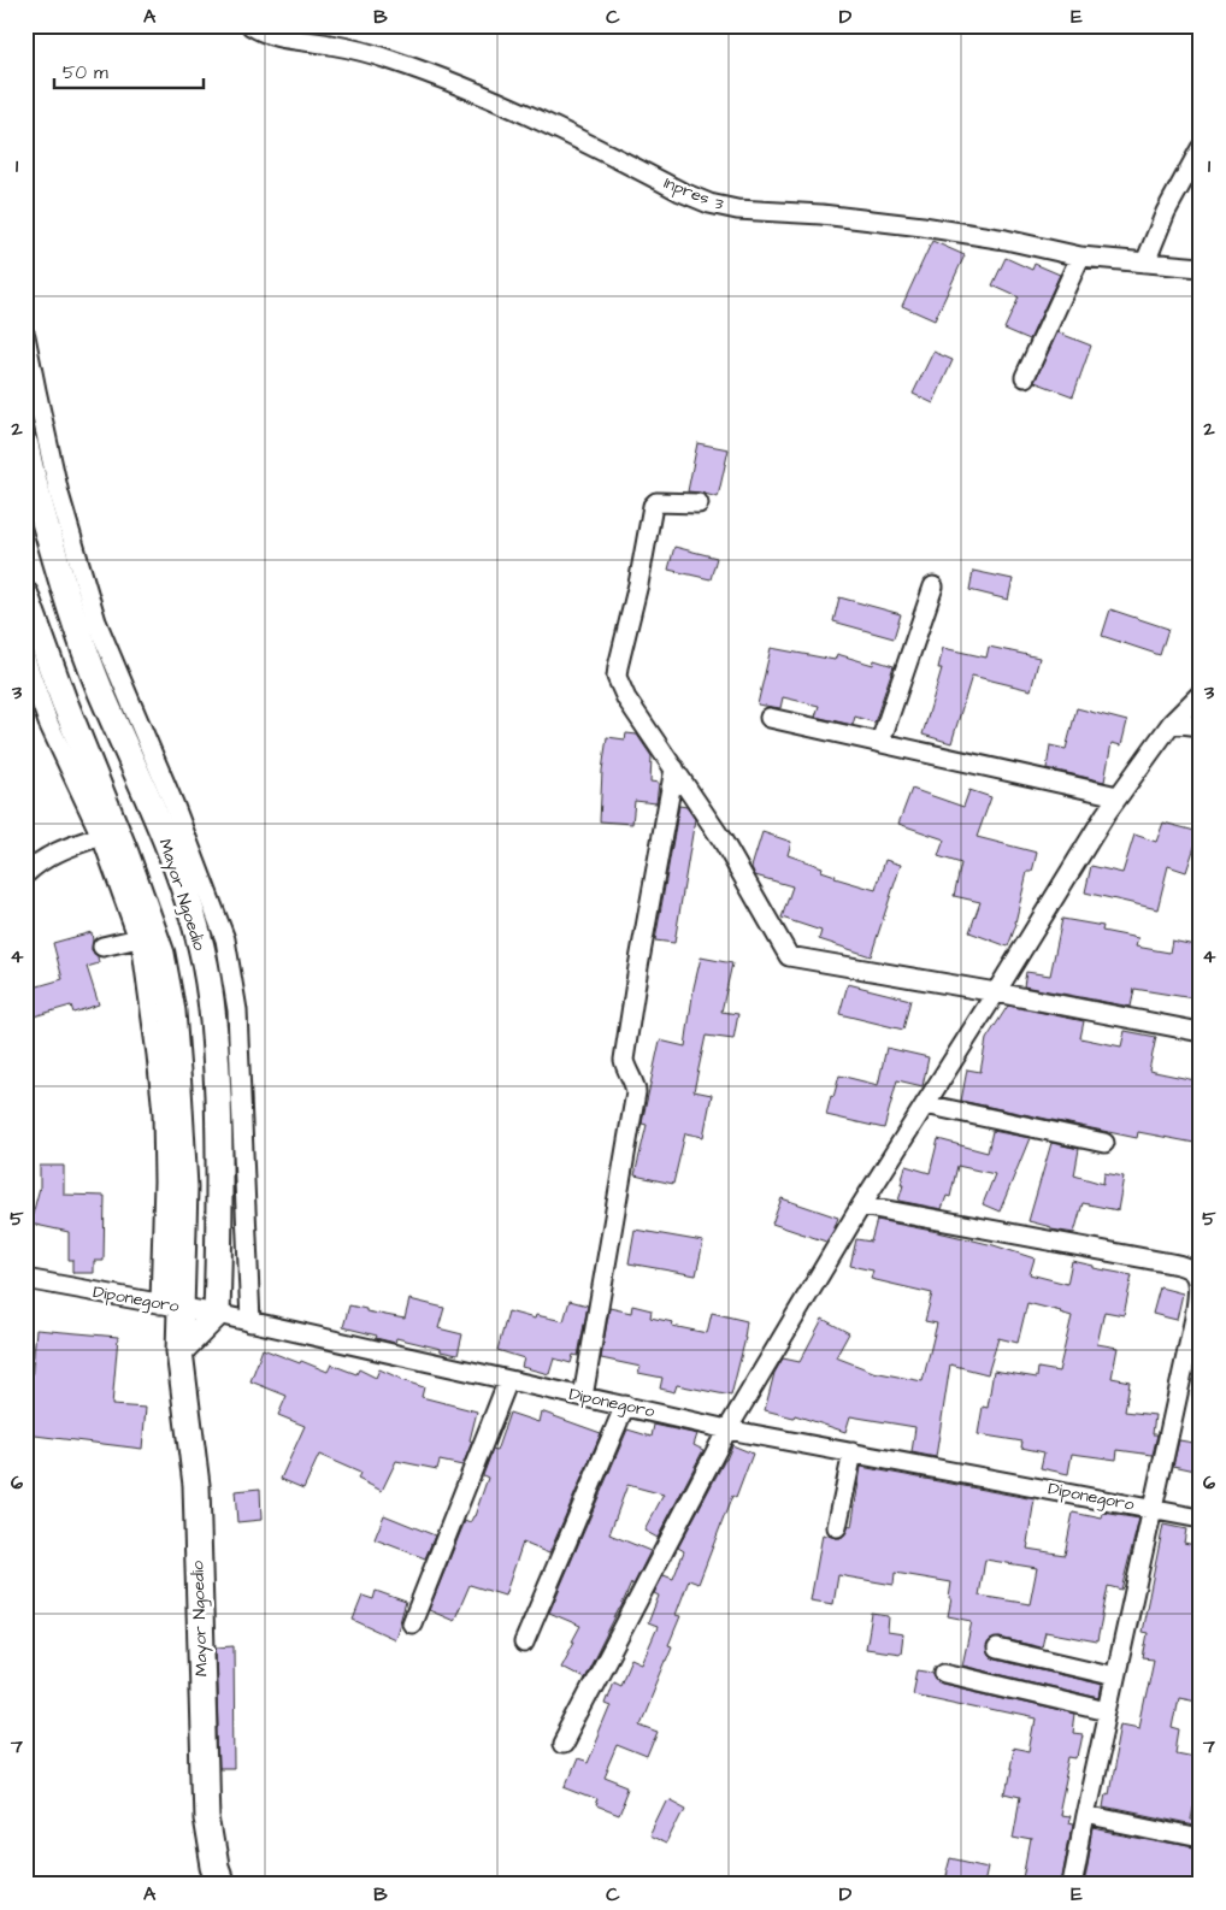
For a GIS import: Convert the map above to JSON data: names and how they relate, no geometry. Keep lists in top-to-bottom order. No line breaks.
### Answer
{"streets":{"street":["Inpres 3","Mayor Ngoedio","Diponegoro"]},"crossings":[["Mayor Ngoedio","Diponegoro"]],"scale_bar":"50 m","grid":{"columns":["A","B","C","D","E"],"rows":["1","2","3","4","5","6","7"]}}
